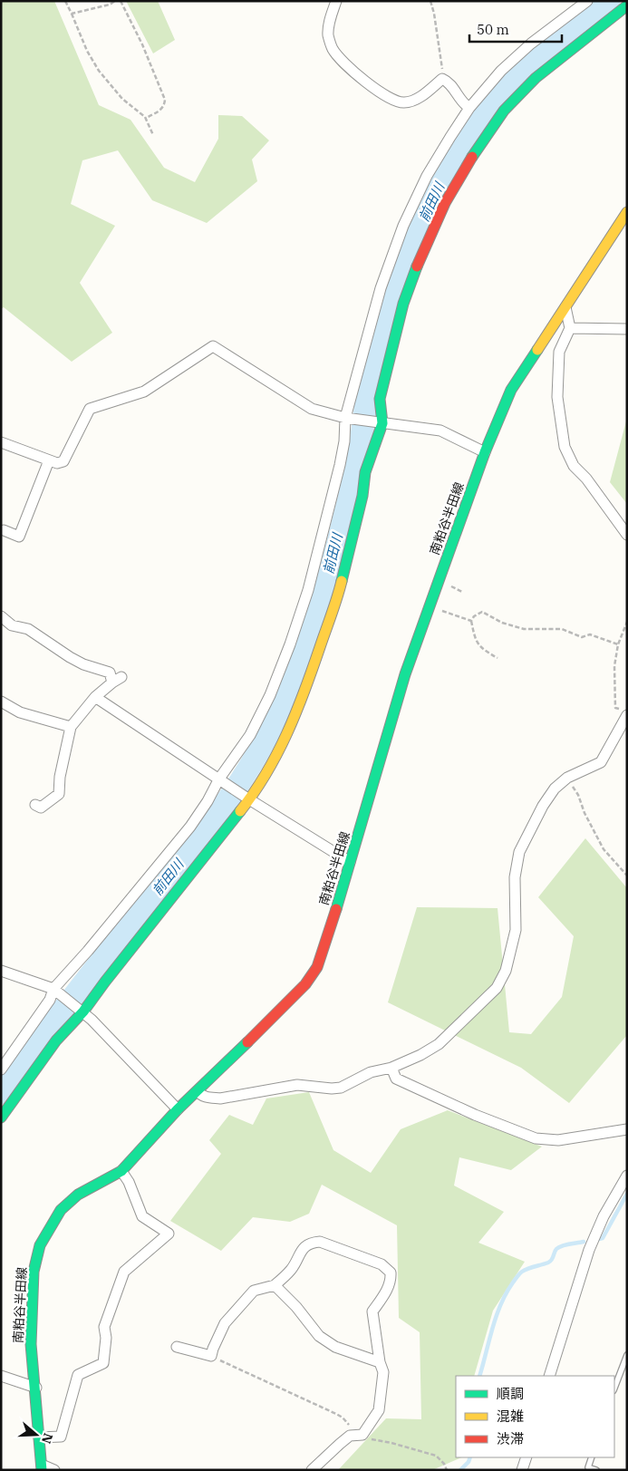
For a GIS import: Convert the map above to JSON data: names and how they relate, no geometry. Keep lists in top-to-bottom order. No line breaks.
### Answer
{"streets":{"main road":["南粕谷半田線"]},"water":["前田川"],"legend":["順調","混雑","渋滞"],"scale_bar":"50 m","north":"right"}
